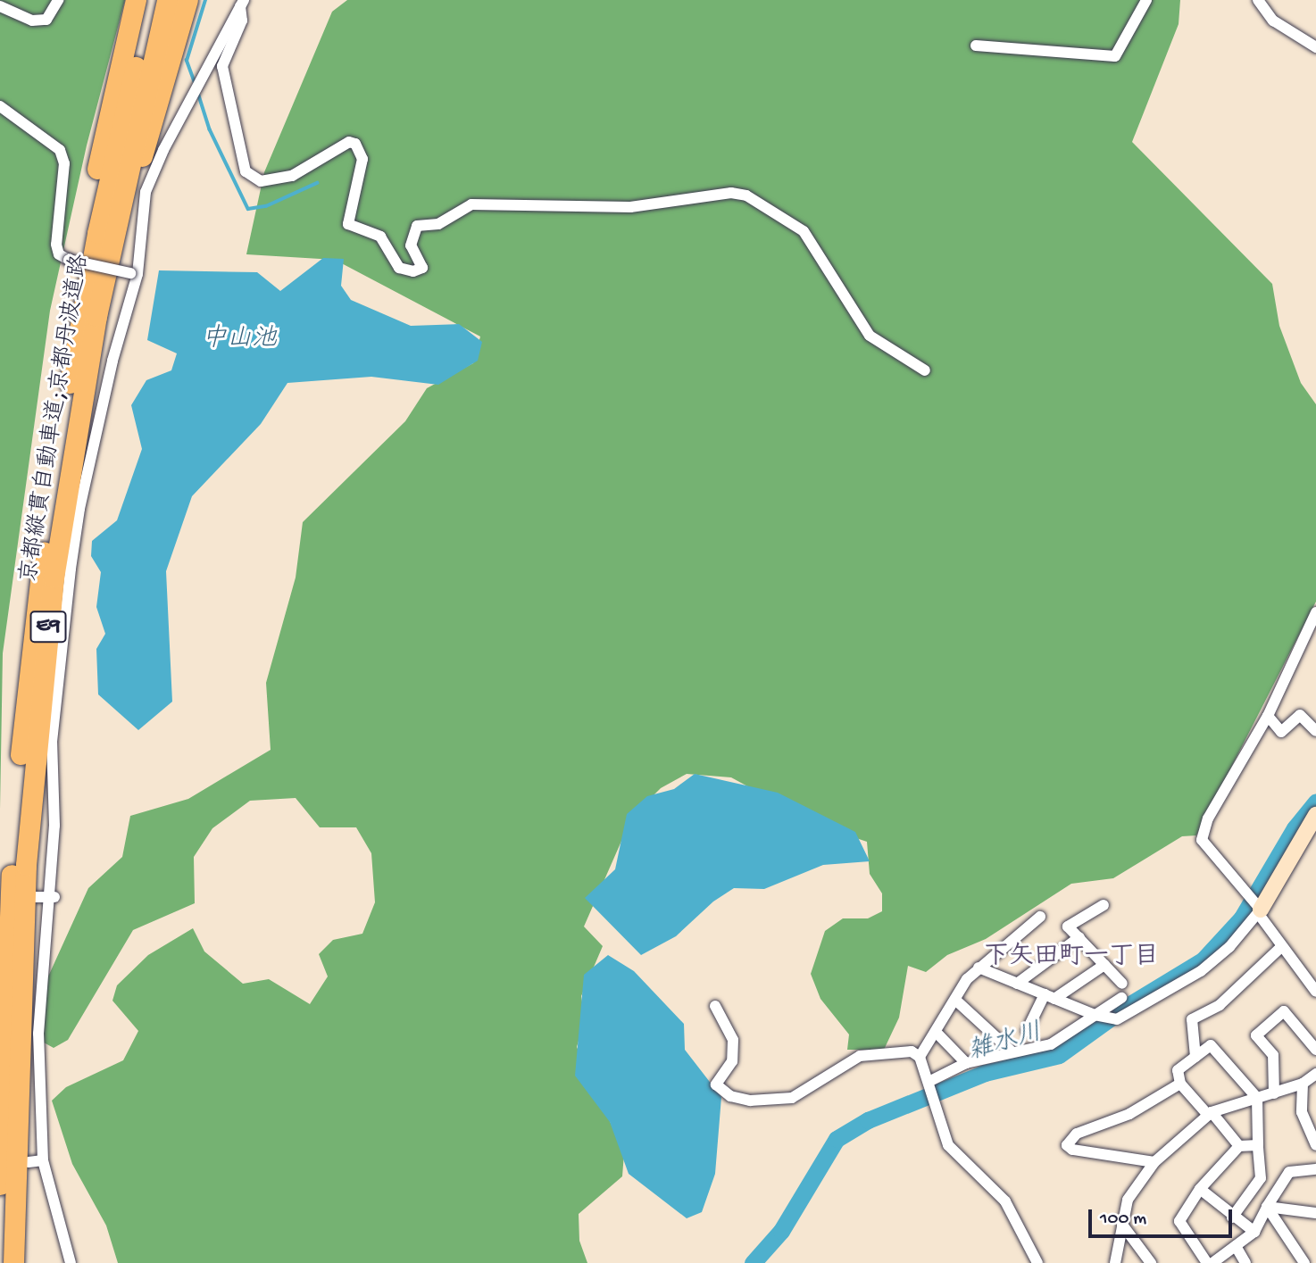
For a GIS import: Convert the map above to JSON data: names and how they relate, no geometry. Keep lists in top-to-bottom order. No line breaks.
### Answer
{"streets":{"highway":["京都縦貫自動車道;京都丹波道路","E9"]},"districts":["下矢田町一丁目"],"water":["中山池","雑水川"],"scale_bar":"100 m"}
